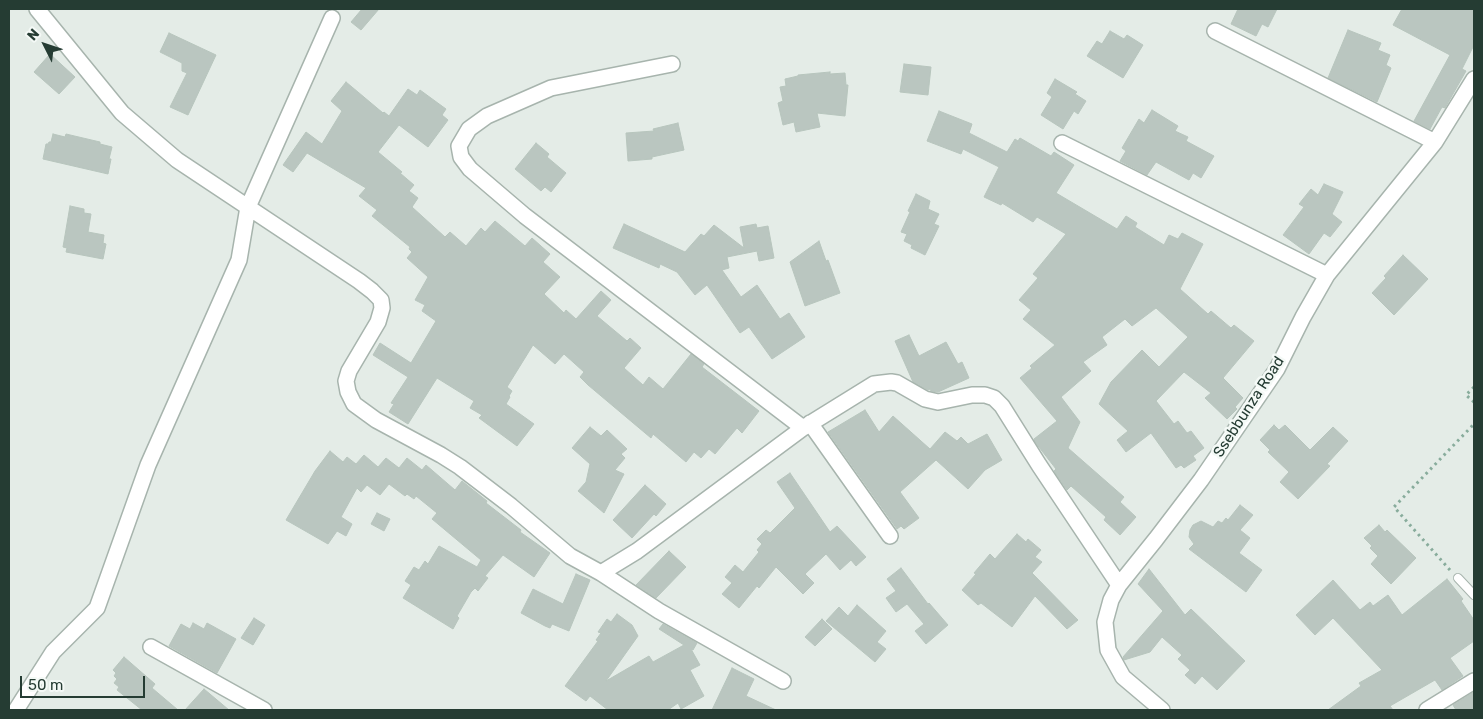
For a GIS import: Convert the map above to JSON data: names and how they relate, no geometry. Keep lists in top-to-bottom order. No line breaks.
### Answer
{"streets":{"street":["Ssebbunza Road"]},"scale_bar":"50 m","north":"top left"}
